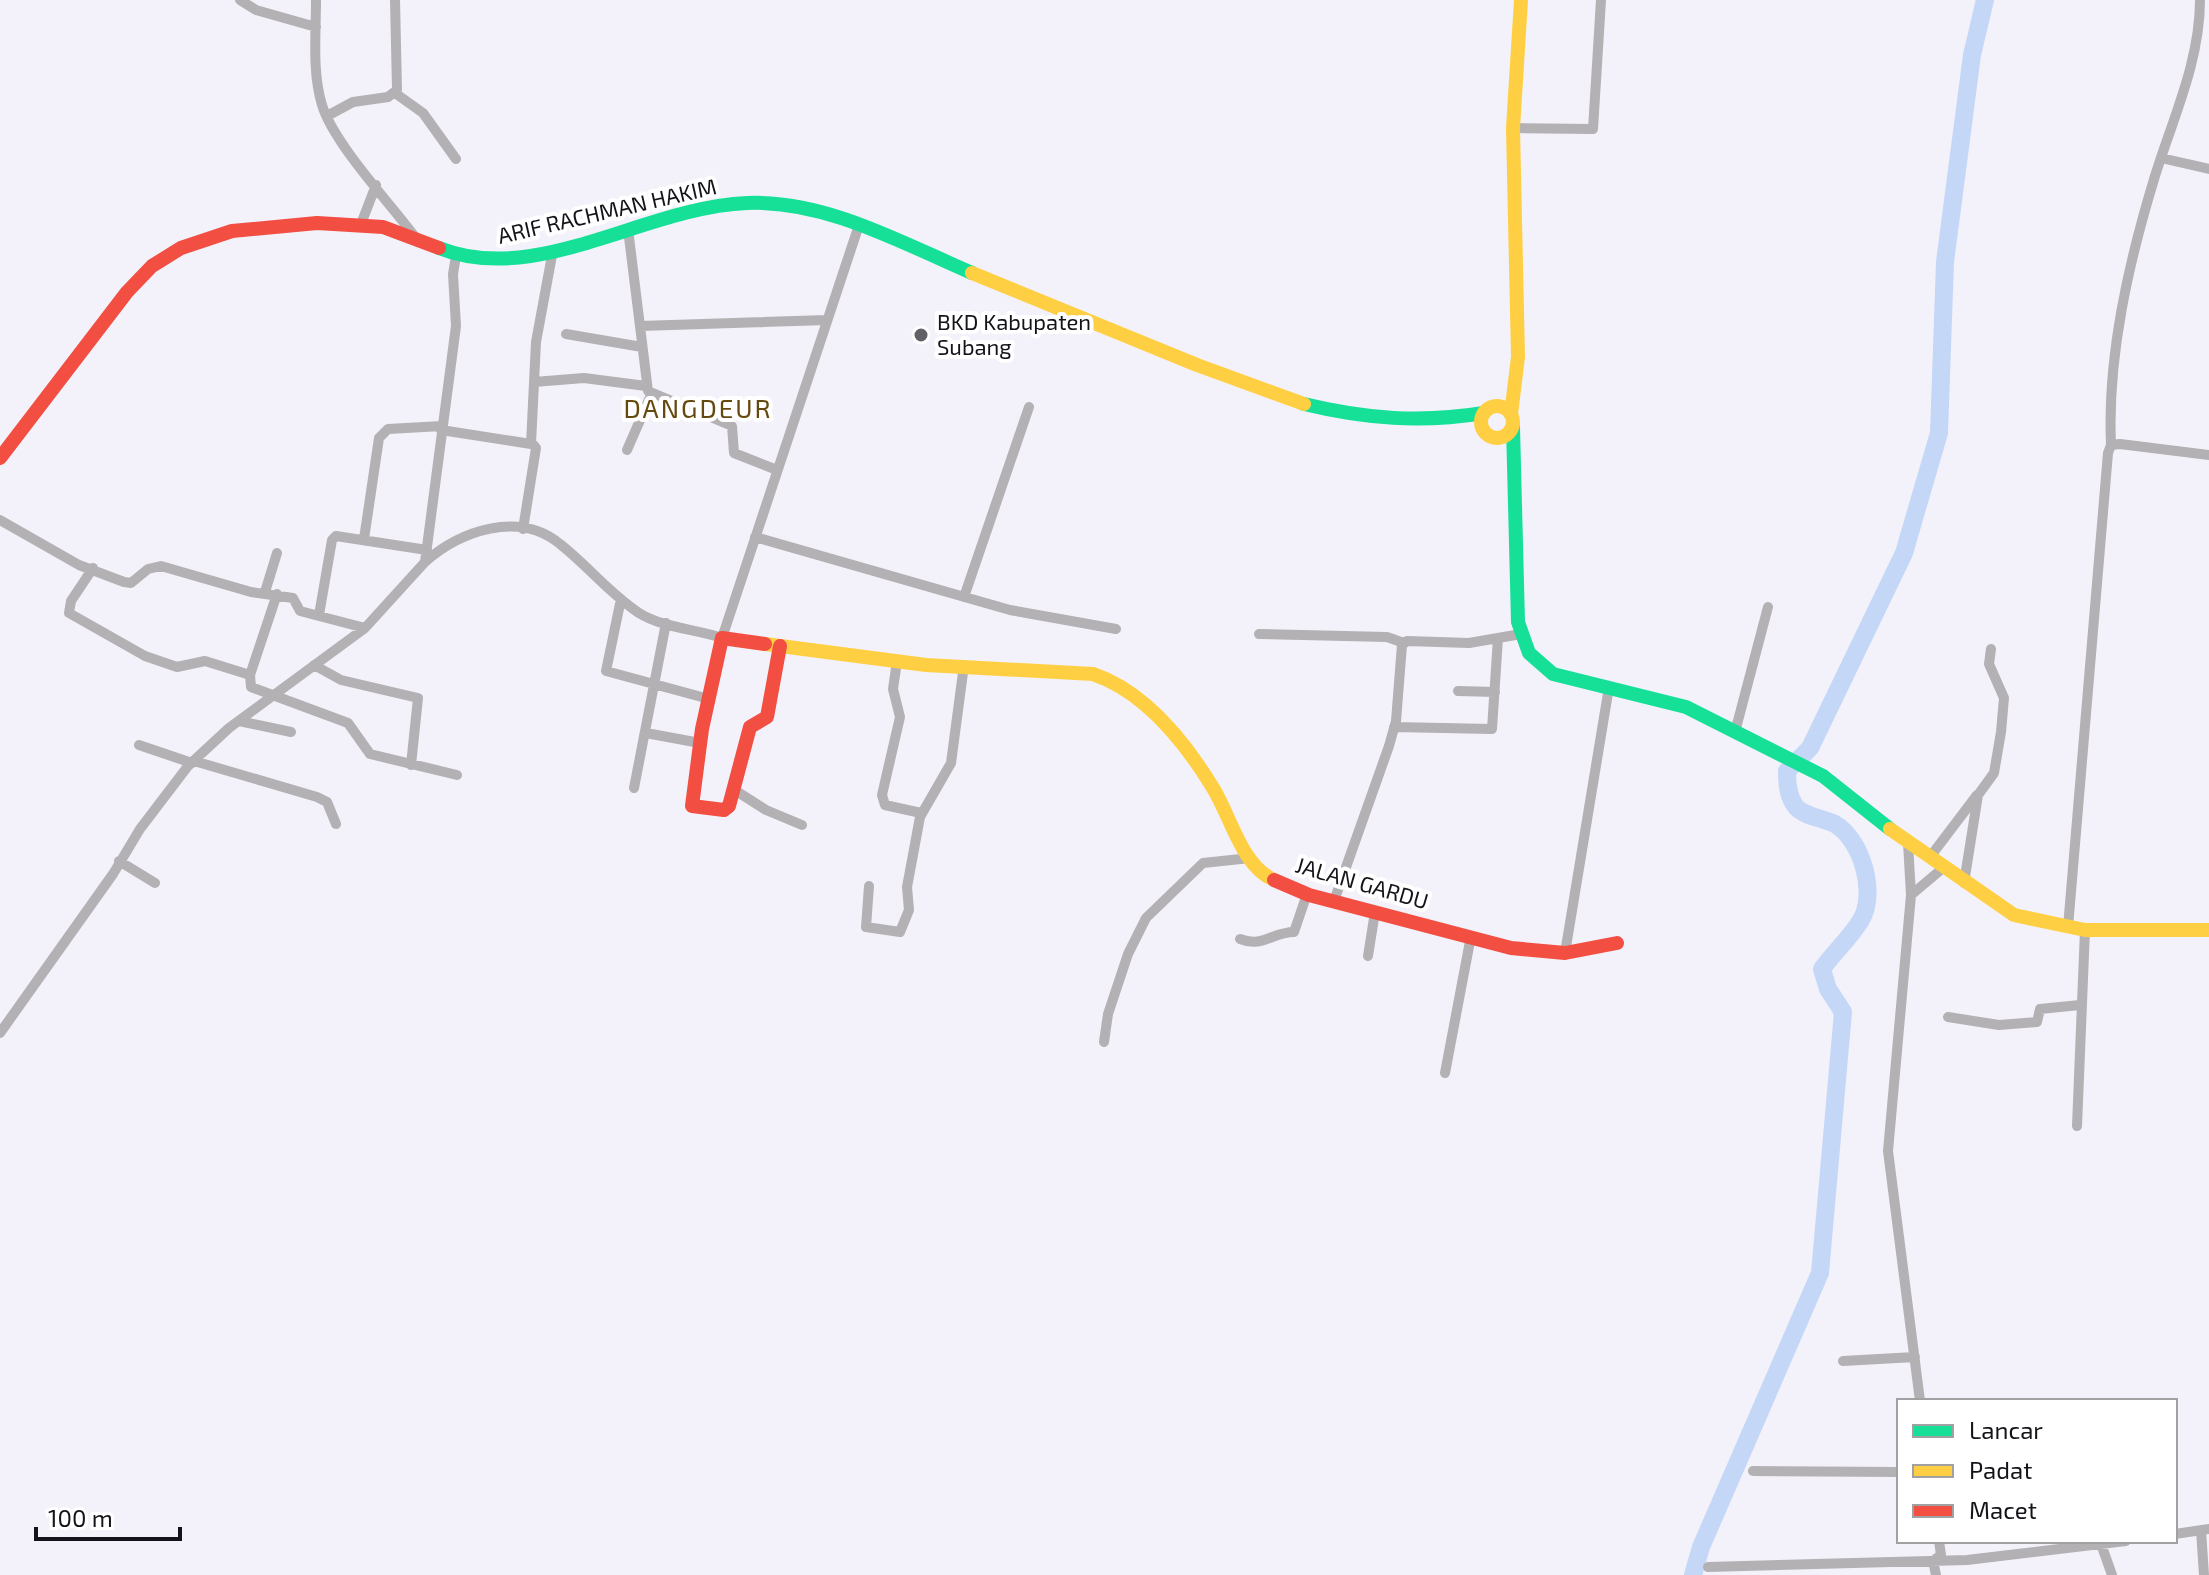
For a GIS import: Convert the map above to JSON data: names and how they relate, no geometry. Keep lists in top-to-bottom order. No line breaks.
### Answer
{"streets":{"main road":["ARIF RACHMAN HAKIM","JALAN GARDU"]},"districts":["DANGDEUR"],"places":["BKD Kabupaten Subang"],"legend":["Lancar","Padat","Macet"],"scale_bar":"100 m"}
